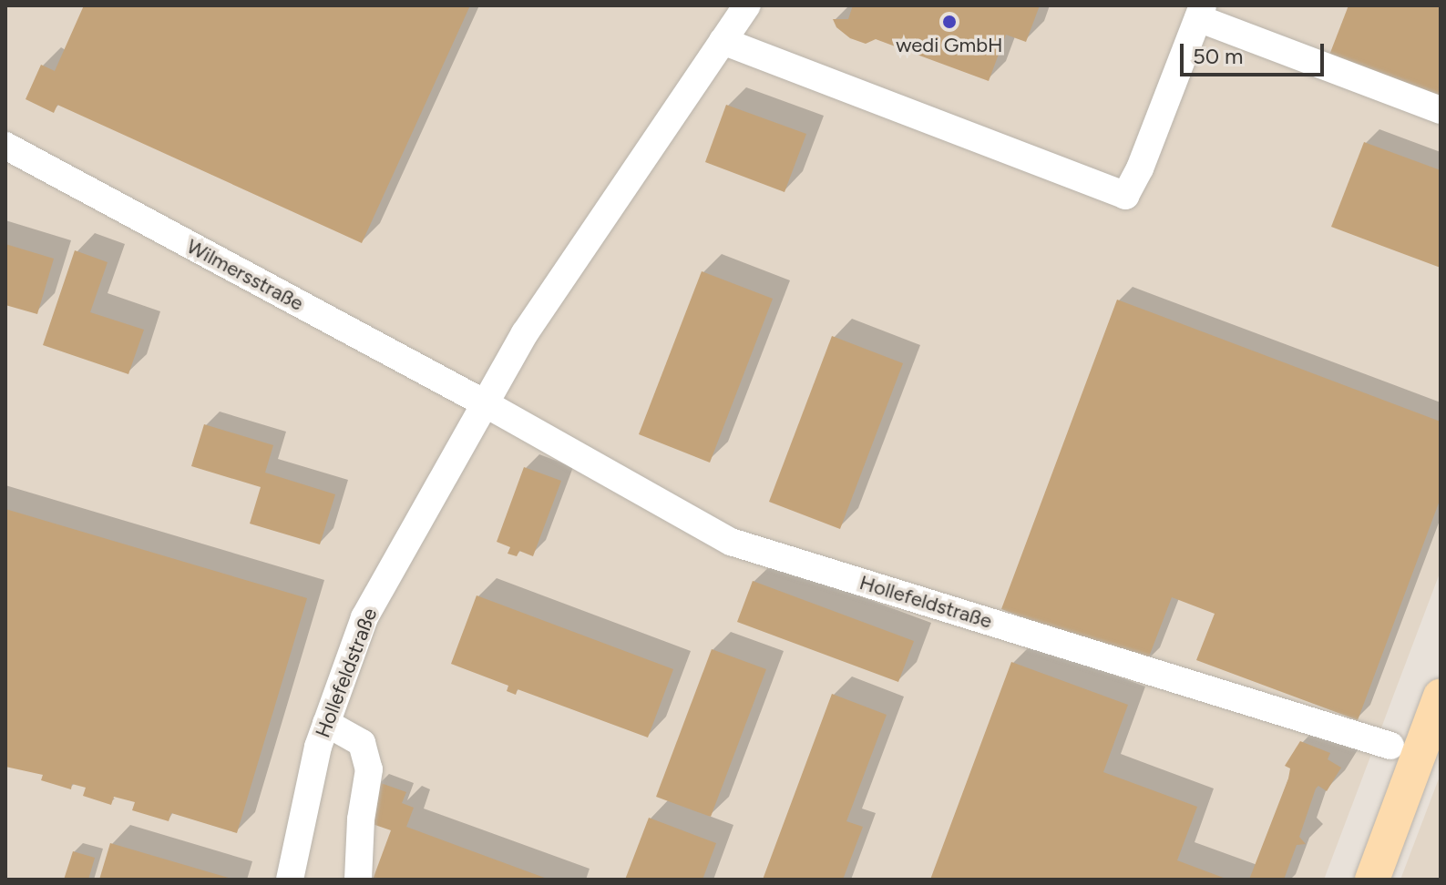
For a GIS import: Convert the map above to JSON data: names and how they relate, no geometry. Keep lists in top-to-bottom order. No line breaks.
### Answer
{"streets":{"street":["Wilmersstraße","Hollefeldstraße"]},"crossings":[["Wilmersstraße","Hollefeldstraße"]],"places":["wedi GmbH"],"scale_bar":"50 m"}
